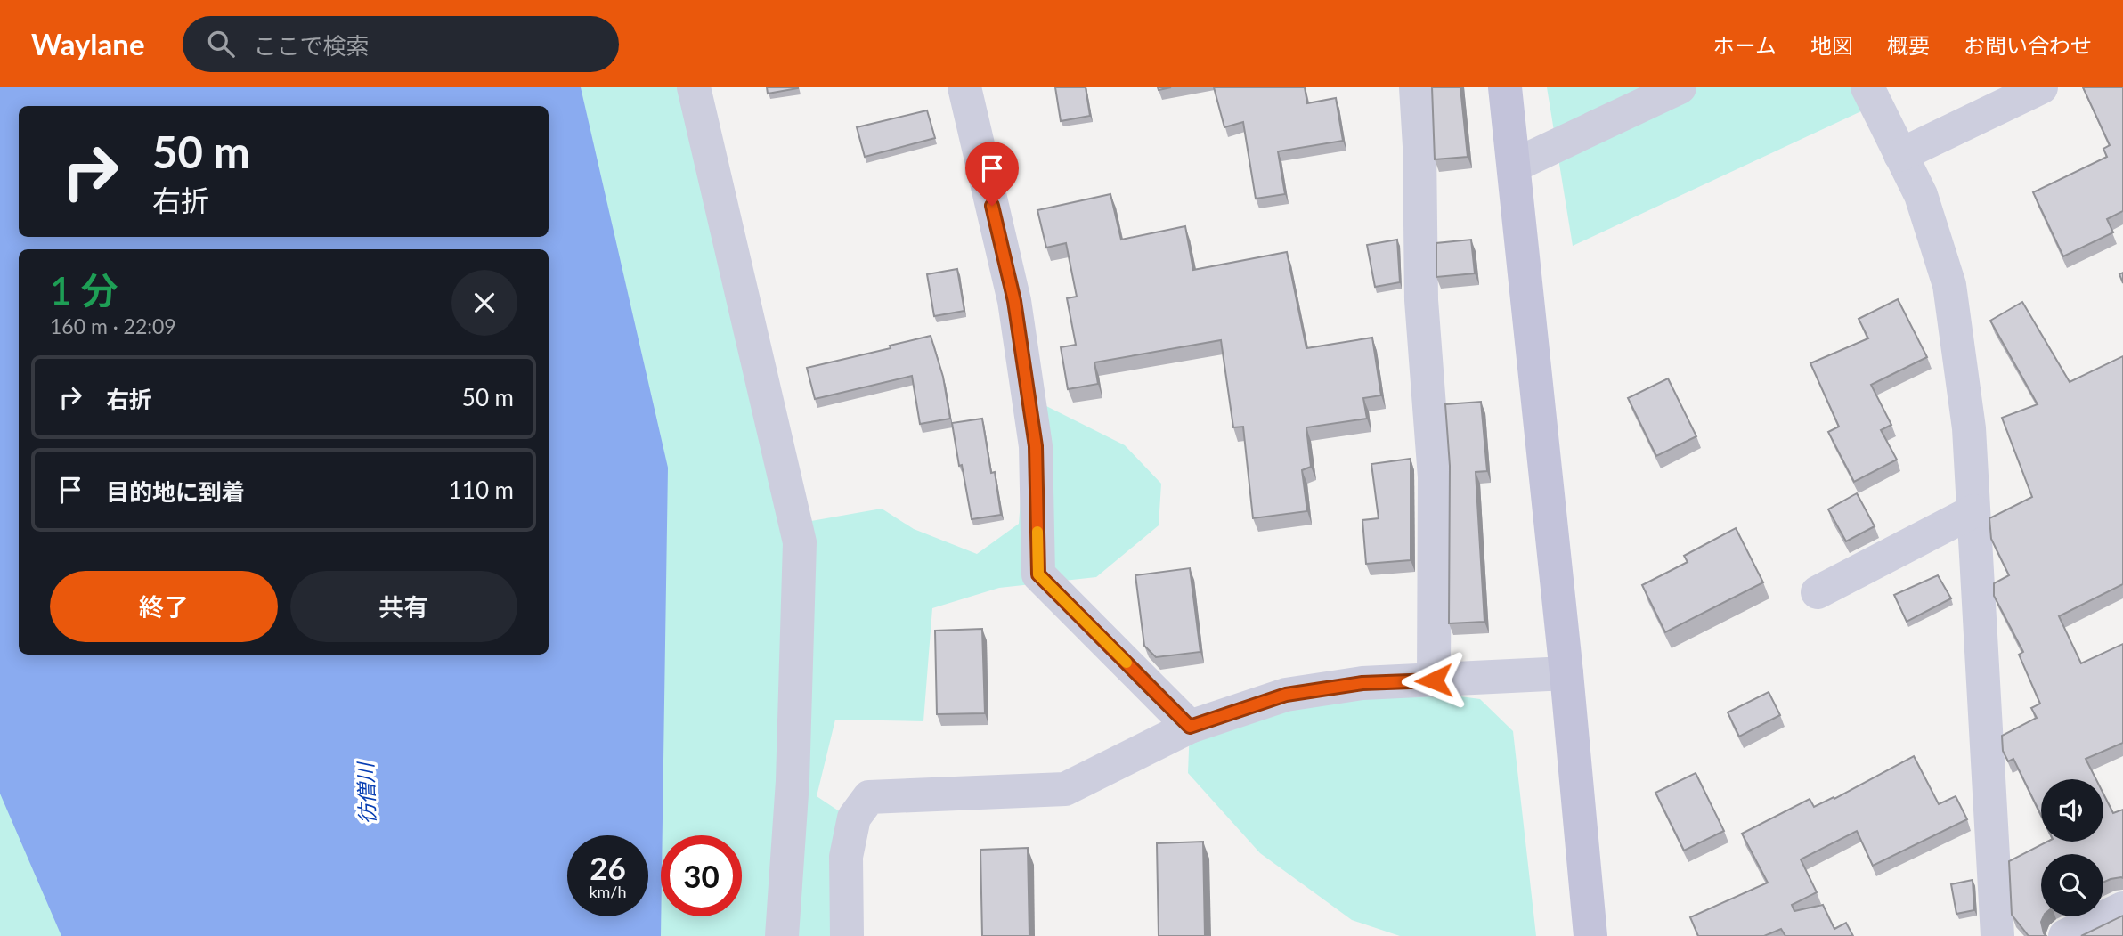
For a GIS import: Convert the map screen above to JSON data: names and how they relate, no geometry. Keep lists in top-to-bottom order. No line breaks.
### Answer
{"water":["彷僧川"],"page":{"header":"Waylane","search":"ここで検索","nav":["ホーム","地図","概要","お問い合わせ"],"turn":["50 m","右折"],"heading":["1 分","160 m · 22:09"],"list":[{"name":"右折","value":"50 m"},{"name":"目的地に到着","value":"110 m"}],"buttons":["終了","共有"],"speed":"26 km/h","limit":"30"}}
